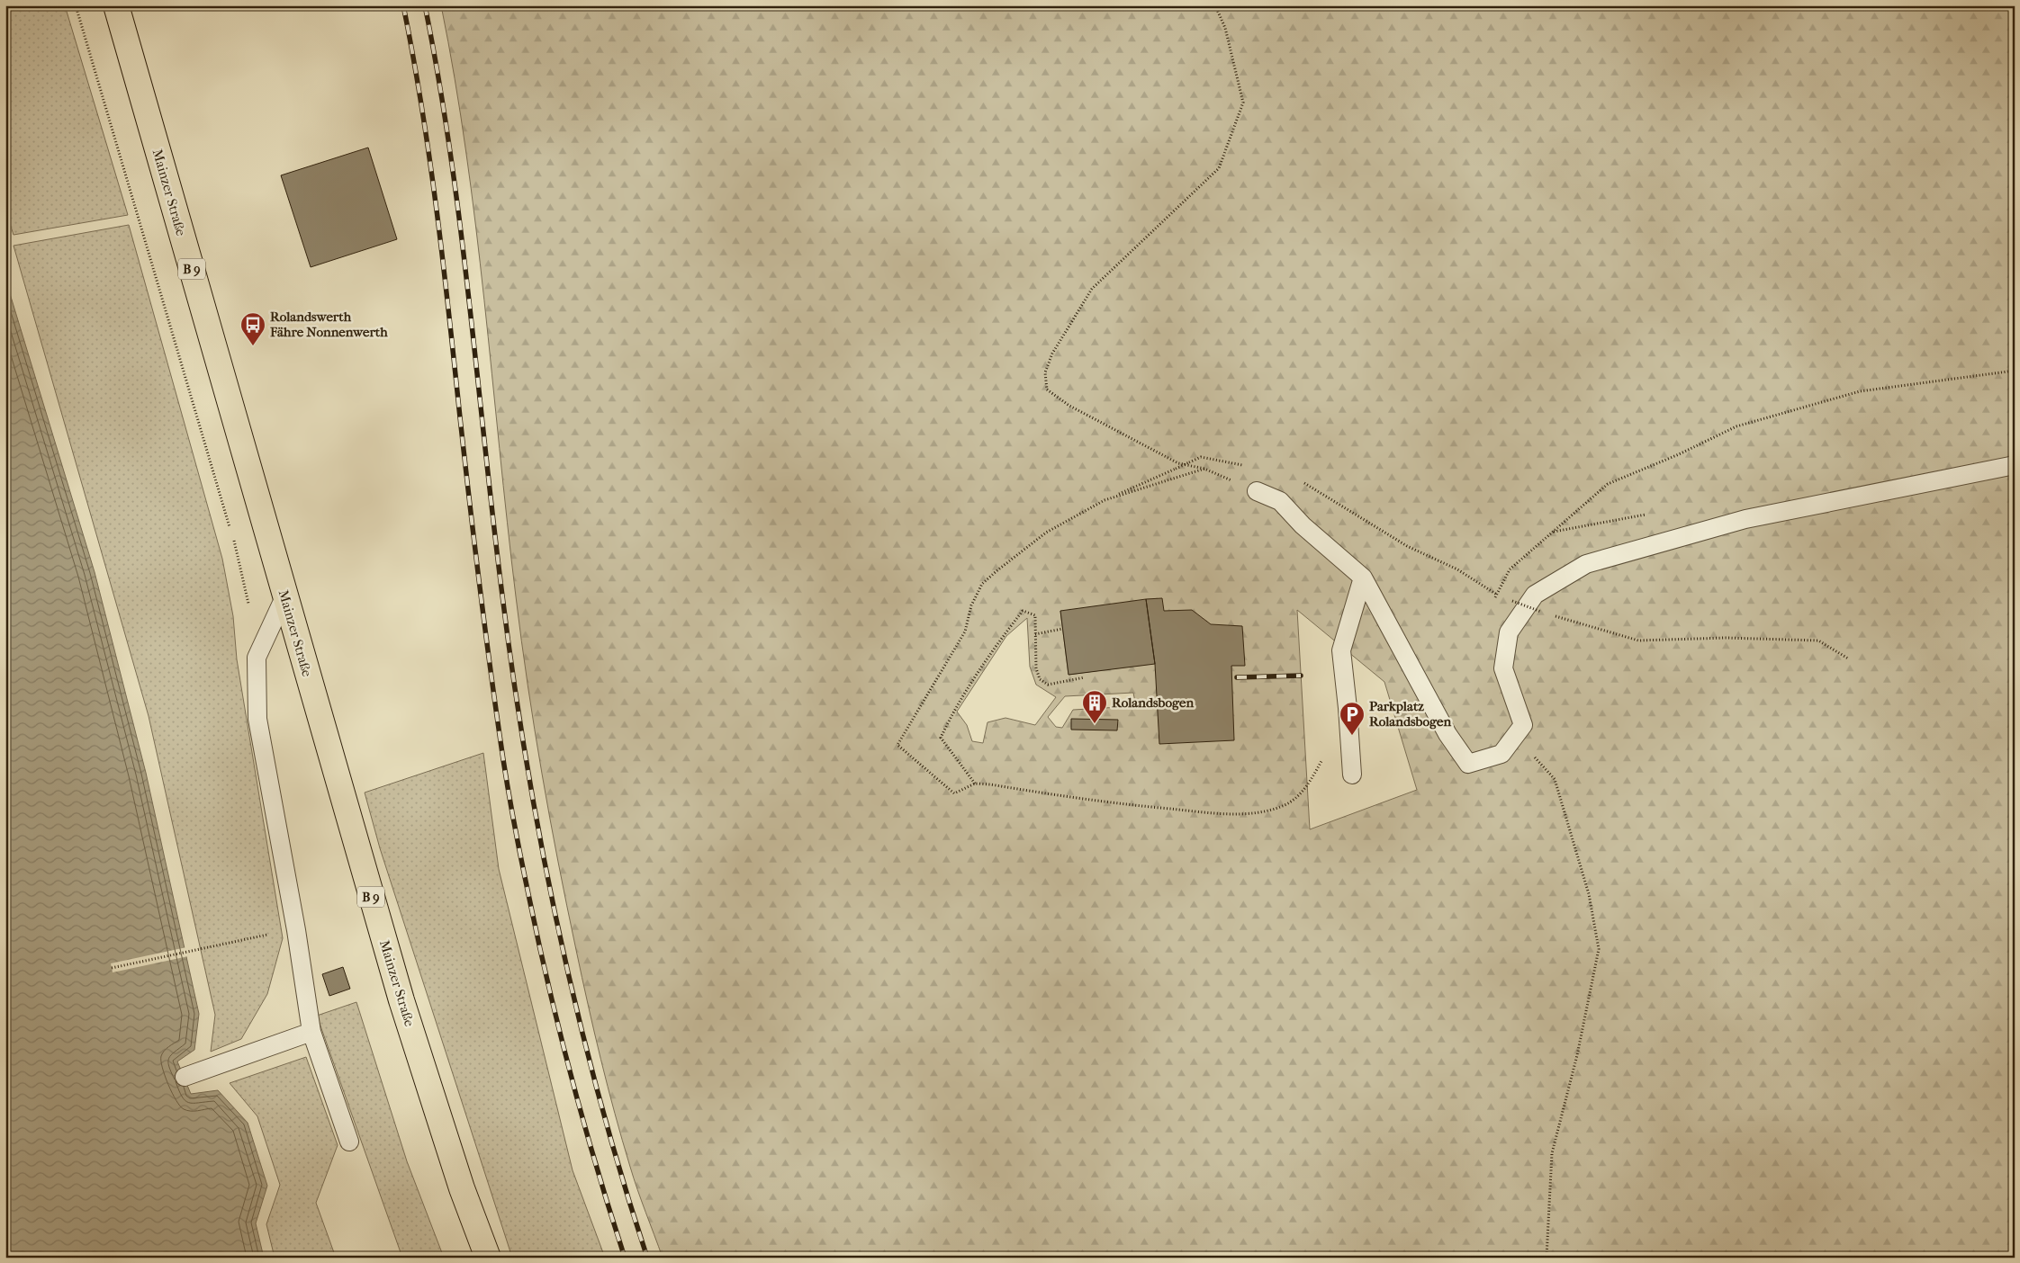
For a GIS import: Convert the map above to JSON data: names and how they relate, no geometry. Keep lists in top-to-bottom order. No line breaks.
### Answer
{"streets":{"main road":["Mainzer Straße","B 9"]},"places":{"bus stop":["Rolandswerth Fähre Nonnenwerth"],"building":["Rolandsbogen"],"parking":["Parkplatz Rolandsbogen"]}}
